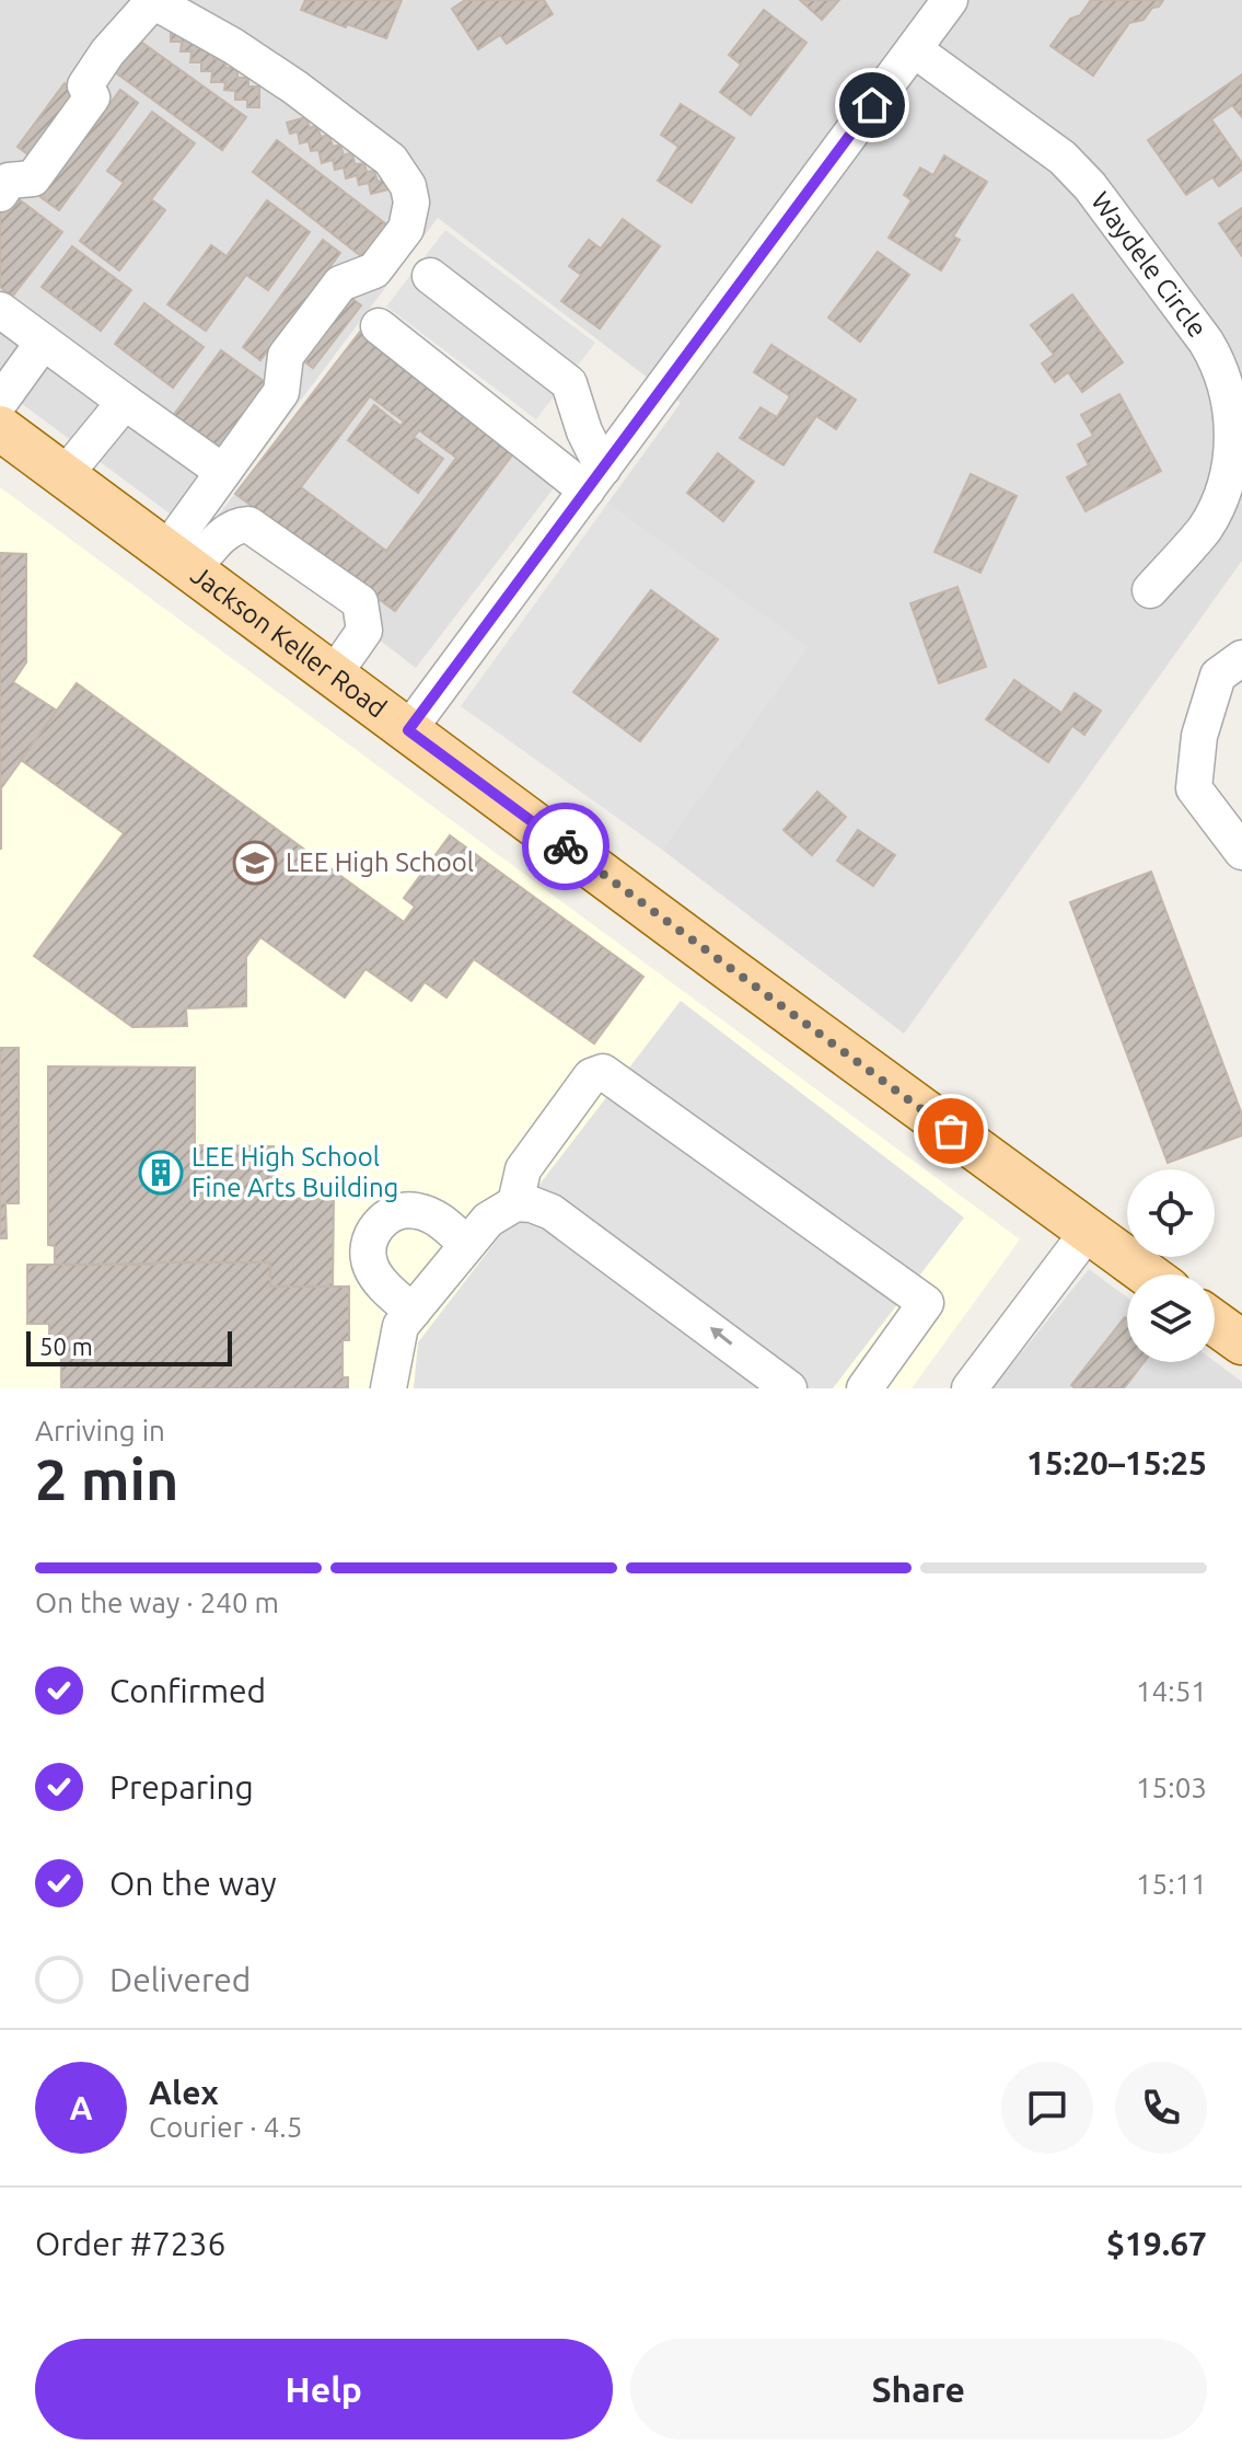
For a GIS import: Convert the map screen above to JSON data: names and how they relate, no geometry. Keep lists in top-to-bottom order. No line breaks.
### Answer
{"streets":{"main road":["Jackson Keller Road"],"street":["Waydele Circle"]},"places":{"school or university":["LEE High School"],"building":["LEE High School Fine Arts Building"]},"scale_bar":"50 m","page":{"scale":"50 m","heading":["2 min","Arriving in","15:20–15:25"],"panel":["Alex","Courier · 4.5","Order #7236","$19.67"],"bar":"On the way · 240 m","list":[["Confirmed","14:51"],["Preparing","15:03"],["On the way","15:11"],"Delivered"],"round":"A","buttons":["Help","Share"]}}
